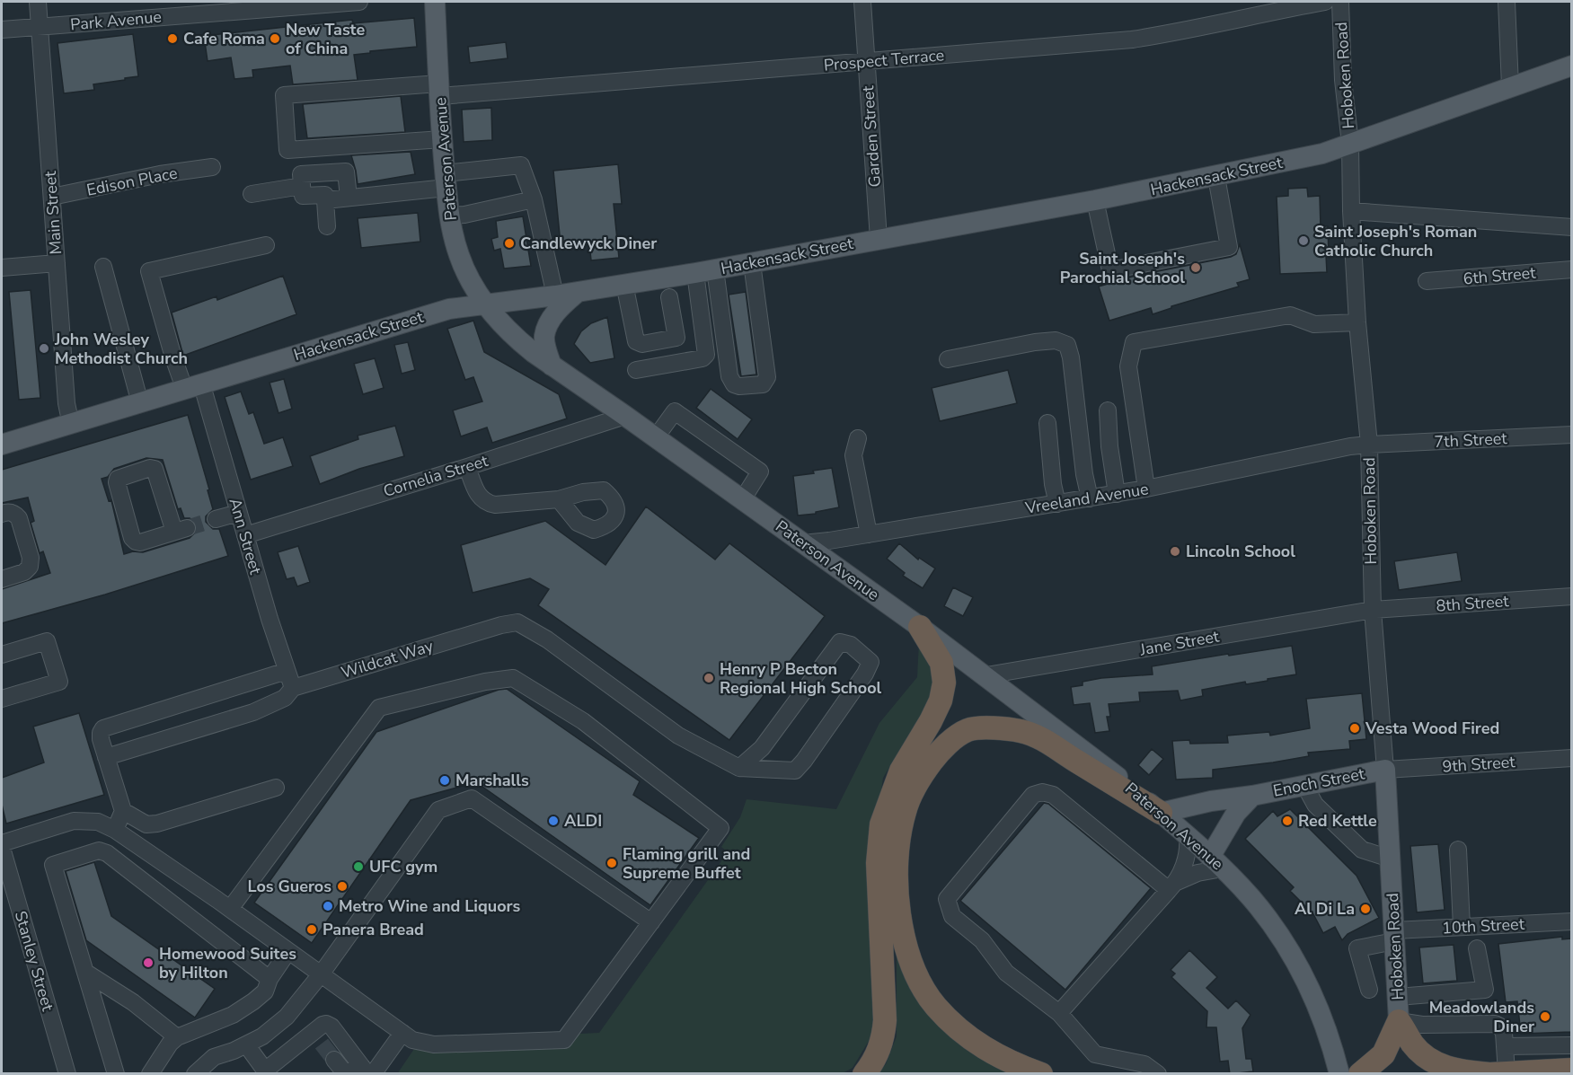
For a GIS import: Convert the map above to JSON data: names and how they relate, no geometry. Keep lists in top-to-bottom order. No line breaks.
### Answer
{"streets":{"main road":["Hoboken Road","Paterson Avenue","Hackensack Street","Enoch Street"],"street":["Park Avenue","Prospect Terrace","Garden Street","Edison Place","Main Street","6th Street","7th Street","Cornelia Street","Vreeland Avenue","Ann Street","8th Street","Jane Street","Wildcat Way","9th Street","10th Street","Stanley Street"]},"crossings":[["Park Avenue","Main Street"],["Prospect Terrace","Garden Street"],["Prospect Terrace","Paterson Avenue"],["Hoboken Road","Hackensack Street"],["Hoboken Road","7th Street"],["Hoboken Road","Vreeland Avenue"],["Hoboken Road","8th Street"],["Hoboken Road","Jane Street"],["Hoboken Road","9th Street"],["Hoboken Road","Enoch Street"],["Hoboken Road","10th Street"],["Garden Street","Hackensack Street"],["Paterson Avenue","Hackensack Street"],["Paterson Avenue","Cornelia Street"],["Paterson Avenue","Vreeland Avenue"],["Paterson Avenue","Jane Street"],["Paterson Avenue","Enoch Street"],["Hackensack Street","Main Street"],["Hackensack Street","Ann Street"],["Edison Place","Main Street"],["7th Street","Vreeland Avenue"],["Cornelia Street","Ann Street"],["Ann Street","Wildcat Way"],["8th Street","Jane Street"],["9th Street","Enoch Street"]],"places":["Cafe Roma","New Taste of China","Saint Joseph's Roman Catholic Church","Candlewyck Diner","Saint Joseph's Parochial School","John Wesley Methodist Church","Lincoln School","Henry P Becton Regional High School","Vesta Wood Fired","Marshalls","ALDI","Red Kettle","Flaming grill and Supreme Buffet","UFC gym","Los Gueros","Metro Wine and Liquors","Al Di La","Panera Bread","Homewood Suites by Hilton","Meadowlands Diner"]}
